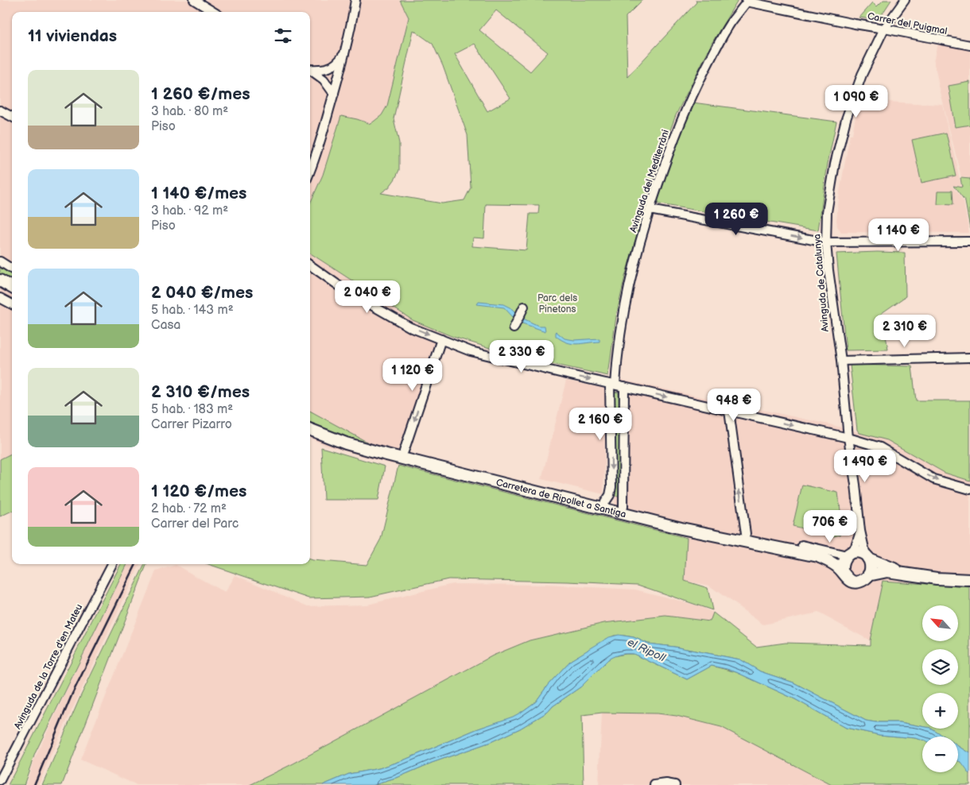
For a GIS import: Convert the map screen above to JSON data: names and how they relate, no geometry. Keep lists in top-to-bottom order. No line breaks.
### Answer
{"streets":{"main road":["Carretera de Ripollet a Santiga"],"street":["Carrer del Puigmal","Avinguda del Mediterràni","Avinguda de Catalunya","Avinguda de la Torre d'en Mateu"]},"crossings":[["Carrer del Puigmal","Avinguda del Mediterràni"],["Carrer del Puigmal","Avinguda de Catalunya"]],"water":["el Ripoll"],"parks":["Parc dels Pinetons"],"north":"top left","page":{"heading":"11 viviendas","list":[{"name":"1 260 €/mes","note":"3 hab. · 80 m² · Piso"},{"name":"1 140 €/mes","note":"3 hab. · 92 m² · Piso"},{"name":"2 040 €/mes","note":"5 hab. · 143 m² · Casa"},{"name":"2 310 €/mes","note":"5 hab. · 183 m² · Carrer Pizarro"},{"name":"1 120 €/mes","note":"2 hab. · 72 m² · Carrer del Parc"}],"price":["1 090 €","1 260 €","1 140 €","2 040 €","2 310 €","2 330 €","1 120 €","948 €","2 160 €","1 490 €","706 €"],"map_buttons":["+","−"]}}
